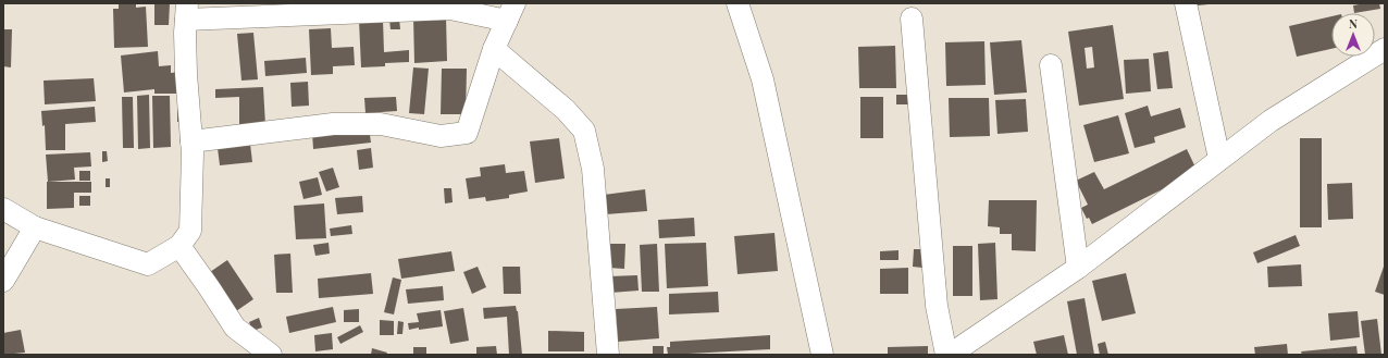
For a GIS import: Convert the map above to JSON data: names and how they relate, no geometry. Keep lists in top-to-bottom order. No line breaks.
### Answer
{"north":"top"}
